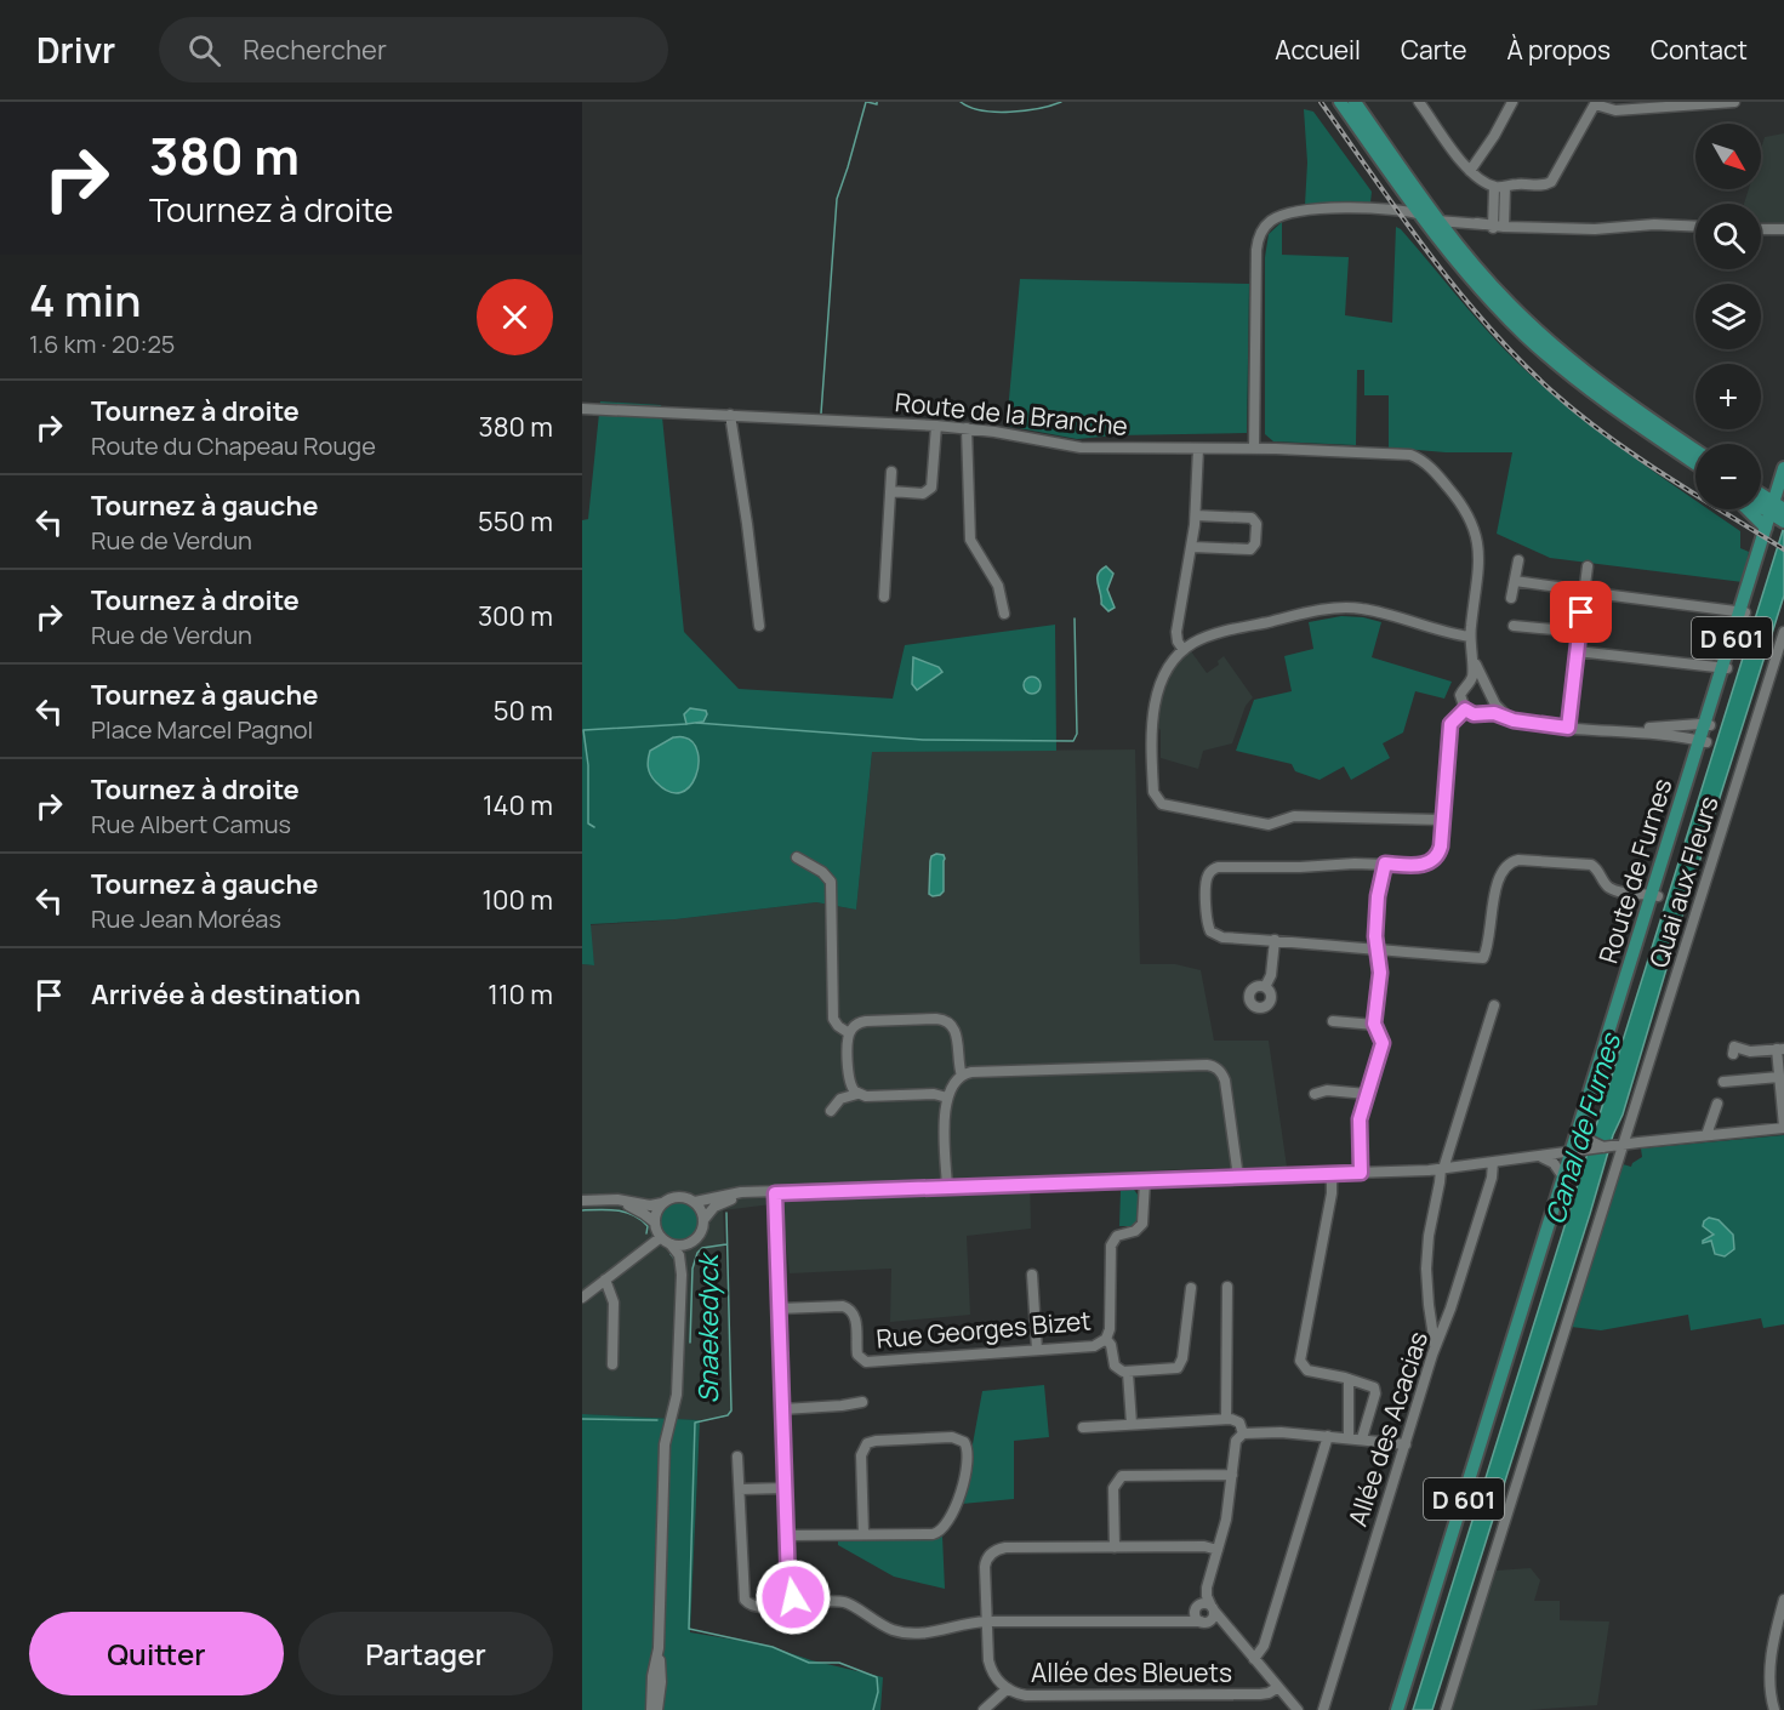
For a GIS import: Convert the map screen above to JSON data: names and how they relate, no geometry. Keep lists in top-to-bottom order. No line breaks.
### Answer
{"streets":{"main road":["D 601","Route de Furnes"],"street":["Route de la Branche","Quai aux Fleurs","Rue Georges Bizet","Allée des Acacias","Allée des Bleuets"]},"water":["Canal de Furnes","Snaekedyck"],"north":"bottom right","page":{"header":"Drivr","search":"Rechercher","nav":["Accueil","Carte","À propos","Contact"],"turn":["380 m","Tournez à droite"],"map_buttons":["+","−"],"heading":["4 min","1.6 km · 20:25"],"list":[{"name":"Tournez à droite","note":"Route du Chapeau Rouge","value":"380 m"},{"name":"Tournez à gauche","note":"Rue de Verdun","value":"550 m"},{"name":"Tournez à droite","note":"Rue de Verdun","value":"300 m"},{"name":"Tournez à gauche","note":"Place Marcel Pagnol","value":"50 m"},{"name":"Tournez à droite","note":"Rue Albert Camus","value":"140 m"},{"name":"Tournez à gauche","note":"Rue Jean Moréas","value":"100 m"},{"name":"Arrivée à destination","value":"110 m"}],"buttons":["Quitter","Partager"]}}
